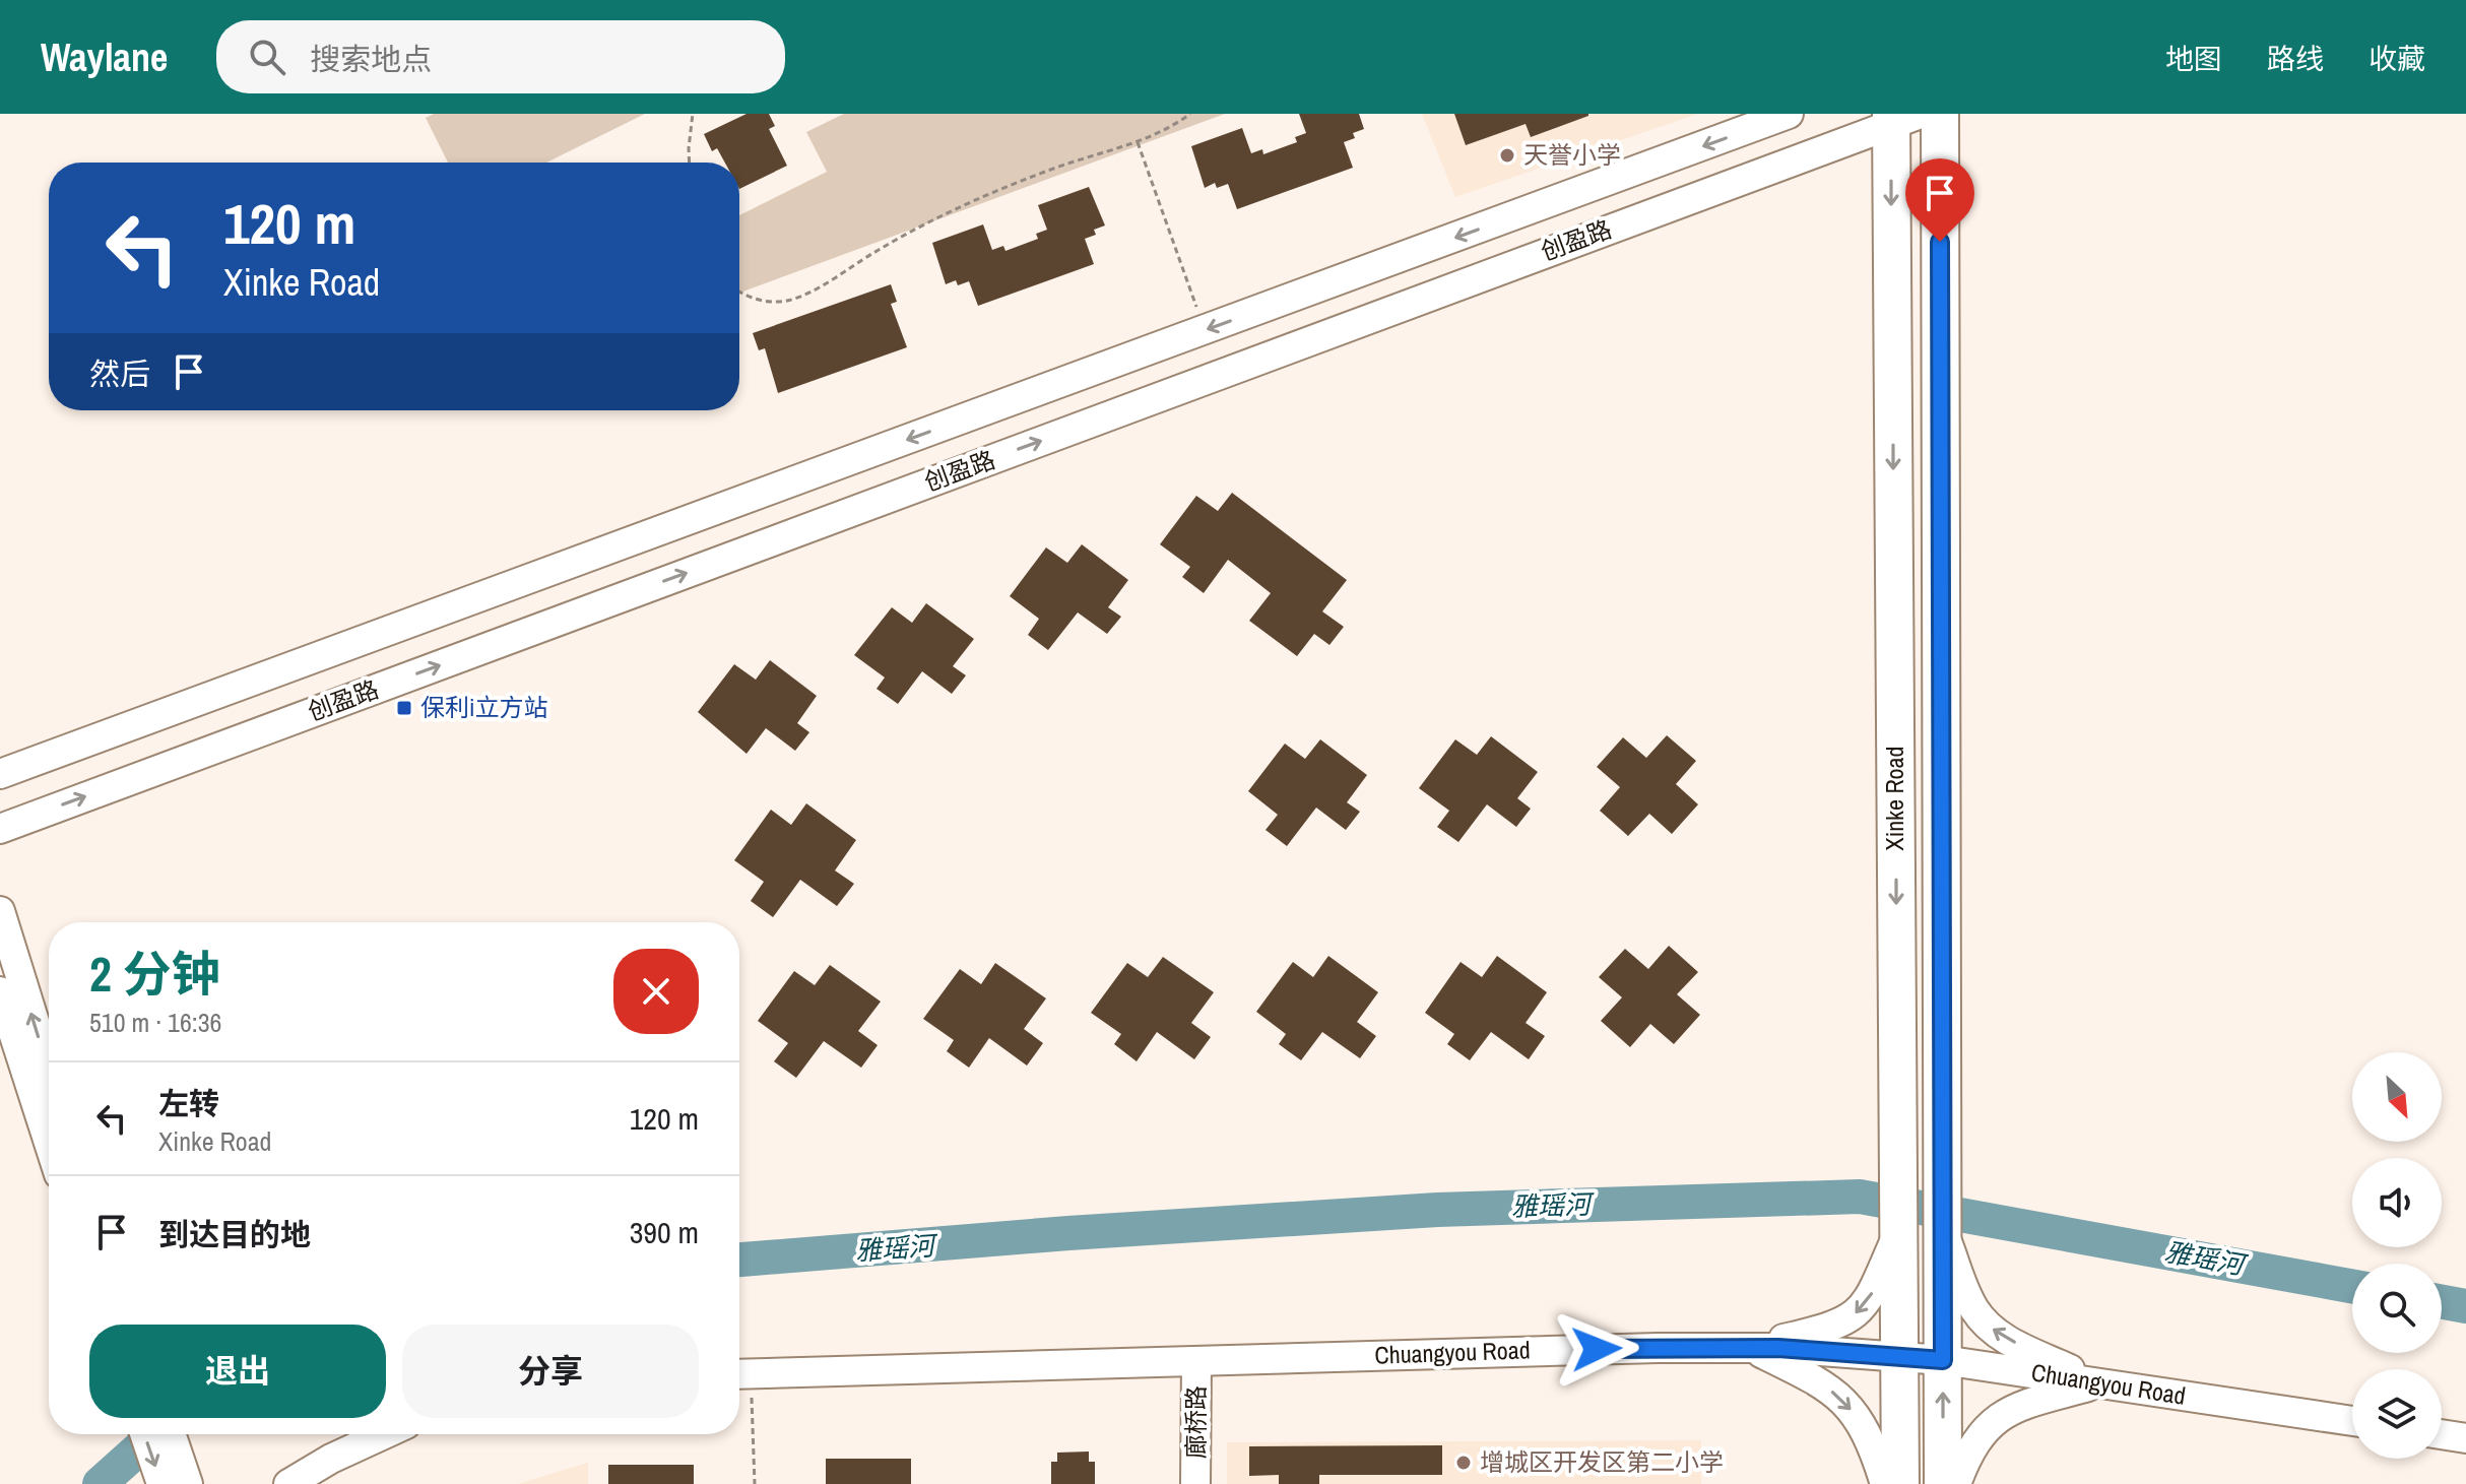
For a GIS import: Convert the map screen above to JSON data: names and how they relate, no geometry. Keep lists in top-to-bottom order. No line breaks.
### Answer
{"streets":{"main road":["Xinke Road"],"street":["创盈路","Chuangyou Road","廊桥路"]},"crossings":[["创盈路","Xinke Road"],["Xinke Road","Chuangyou Road"],["Chuangyou Road","廊桥路"]],"water":["雅瑶河"],"places":{"other":["天誉小学","增城区开发区第二小学"],"transit":["保利i立方站"]},"north":"bottom right","page":{"header":"Waylane","search":"搜索地点","nav":["地图","路线","收藏"],"turn":["120 m","Xinke Road"],"then":"然后","heading":["2 分钟","510 m · 16:36"],"list":[{"name":"左转","note":"Xinke Road","value":"120 m"},{"name":"到达目的地","value":"390 m"}],"buttons":["退出","分享"]}}
